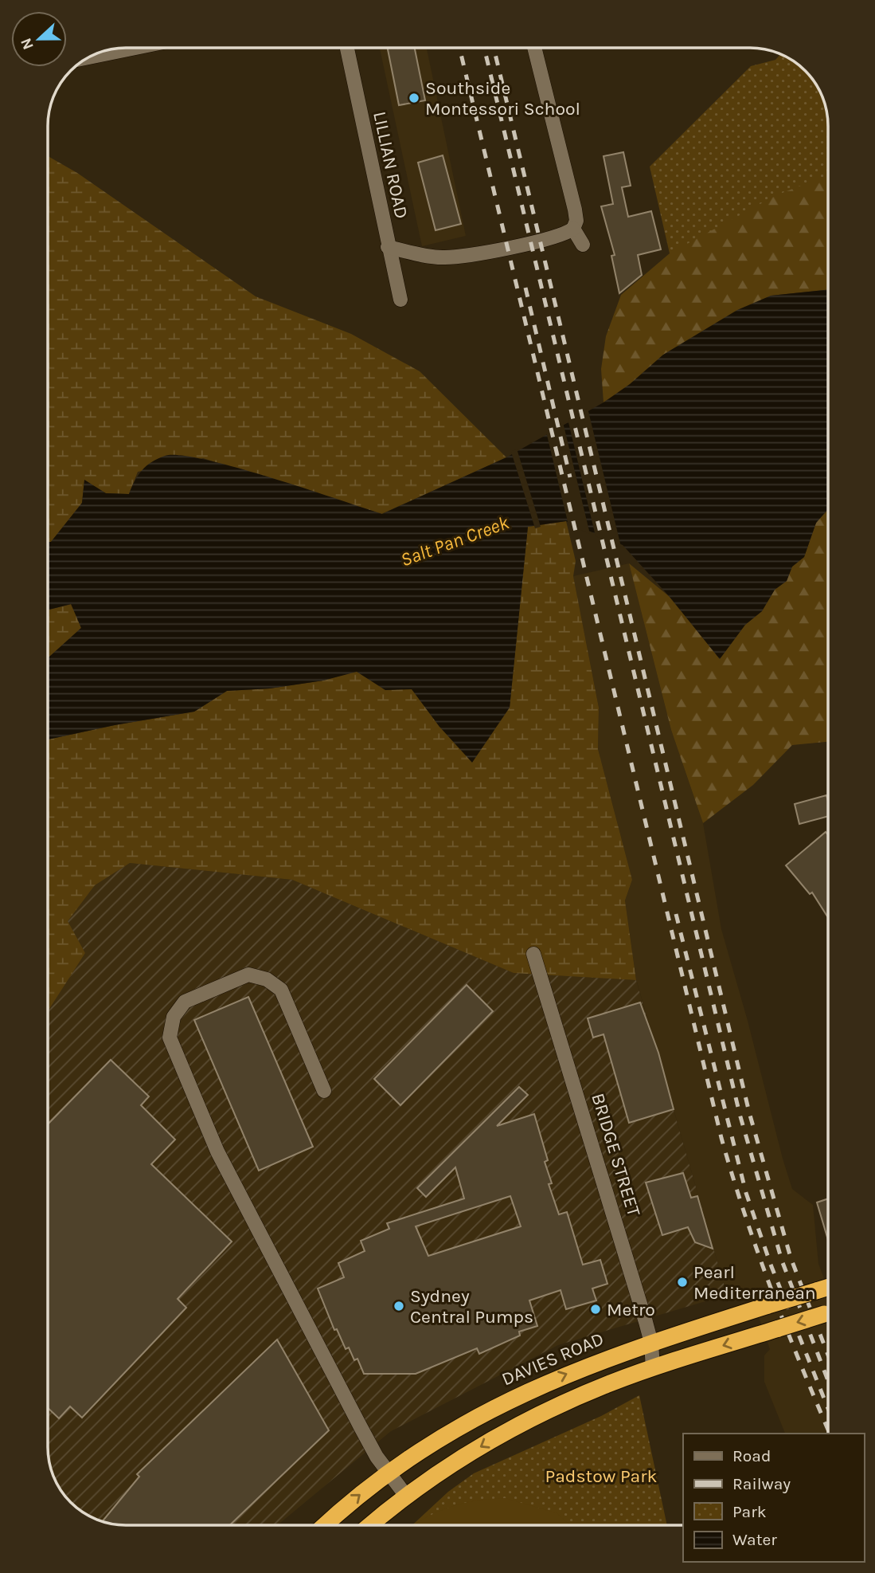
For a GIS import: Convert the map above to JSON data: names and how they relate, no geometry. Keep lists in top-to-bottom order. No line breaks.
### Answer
{"streets":{"highway":["DAVIES ROAD"],"street":["LILLIAN ROAD","BRIDGE STREET"]},"crossings":[["BRIDGE STREET","DAVIES ROAD"]],"water":["Salt Pan Creek"],"parks":["Padstow Park"],"places":["Southside Montessori School","Pearl Mediterranean","Sydney Central Pumps","Metro"],"legend":["Road","Railway","Park","Water"],"north":"left"}
